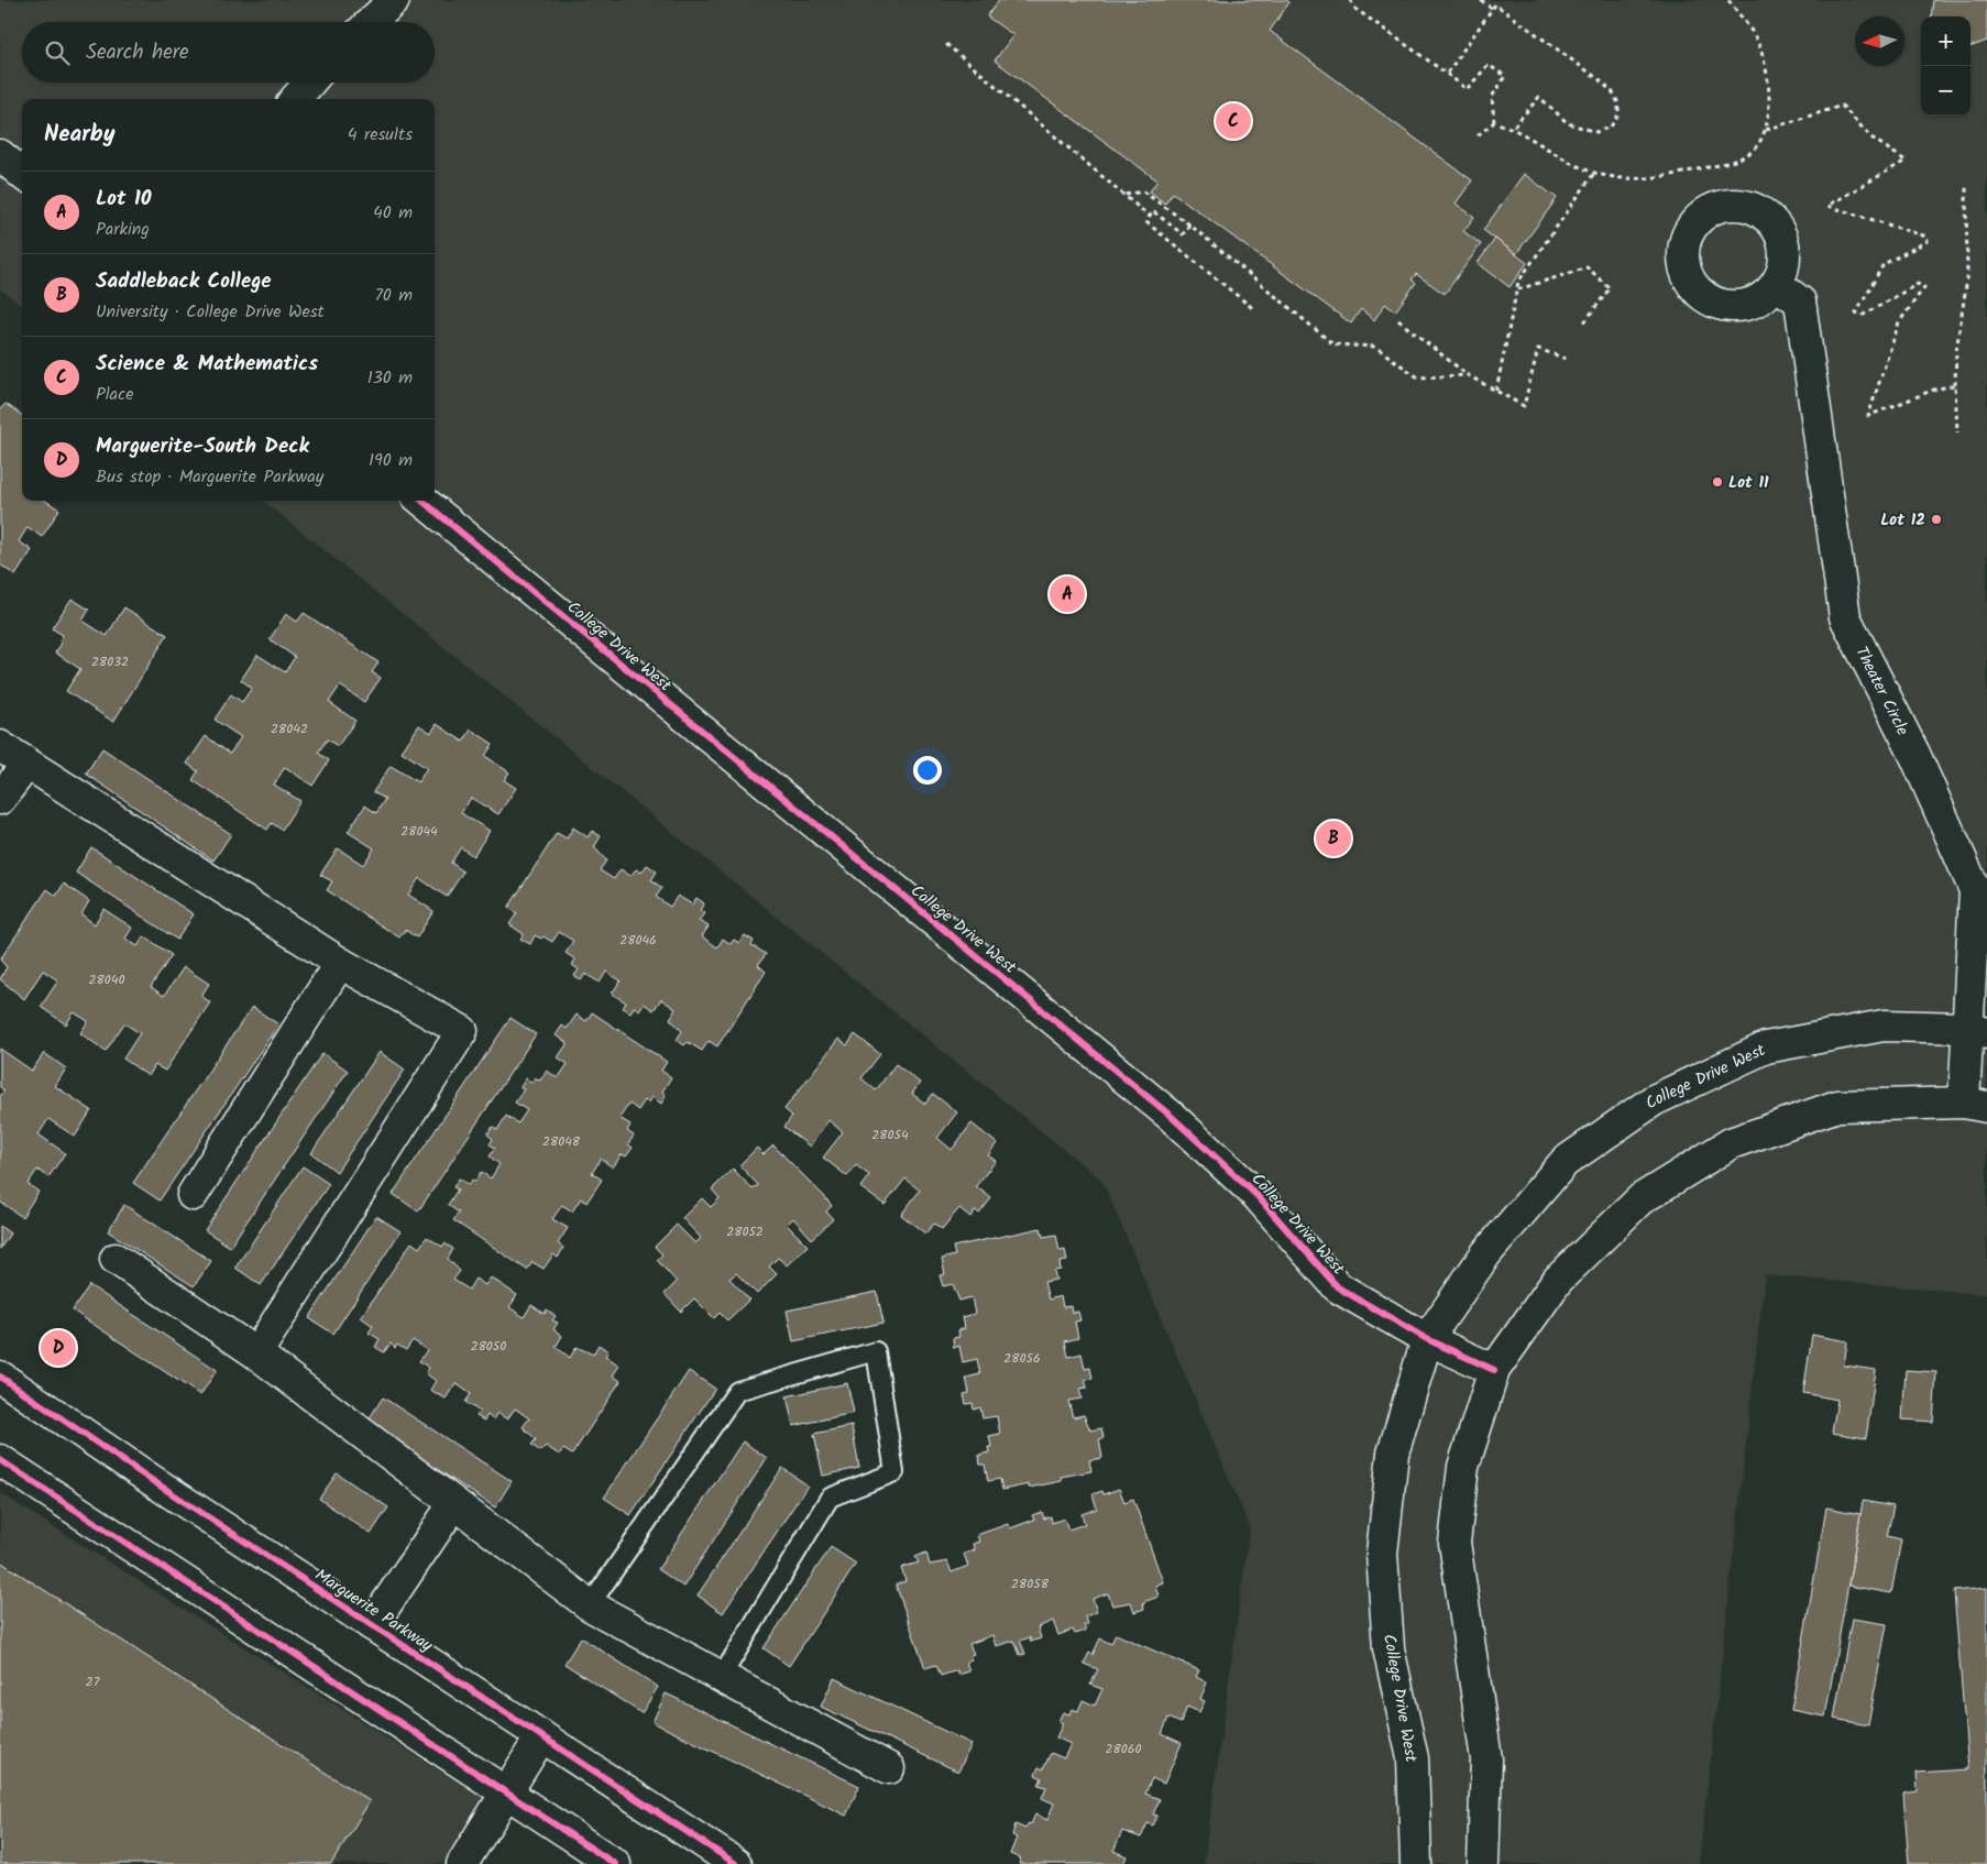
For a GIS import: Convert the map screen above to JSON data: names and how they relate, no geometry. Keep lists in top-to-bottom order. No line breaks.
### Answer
{"streets":{"street":["College Drive West","Theater Circle","Marguerite Parkway"]},"crossings":[["College Drive West","Theater Circle"]],"places":["Lot 11","Lot 12"],"house_numbers":["28032","28042","28044","28046","28040","28054","28048","28052","28050","28056","28058","27","28060"],"north":"left","page":{"map_buttons":["+","−"],"search":"Search here","heading":["Nearby","4 results"],"pins":["C","A","B","D"],"list":[{"mark":"A","name":"Lot 10","note":"Parking","value":"40 m"},{"mark":"B","name":"Saddleback College","note":"University · College Drive West","value":"70 m"},{"mark":"C","name":"Science & Mathematics","note":"Place","value":"130 m"},{"mark":"D","name":"Marguerite-South Deck","note":"Bus stop · Marguerite Parkway","value":"190 m"}]}}
